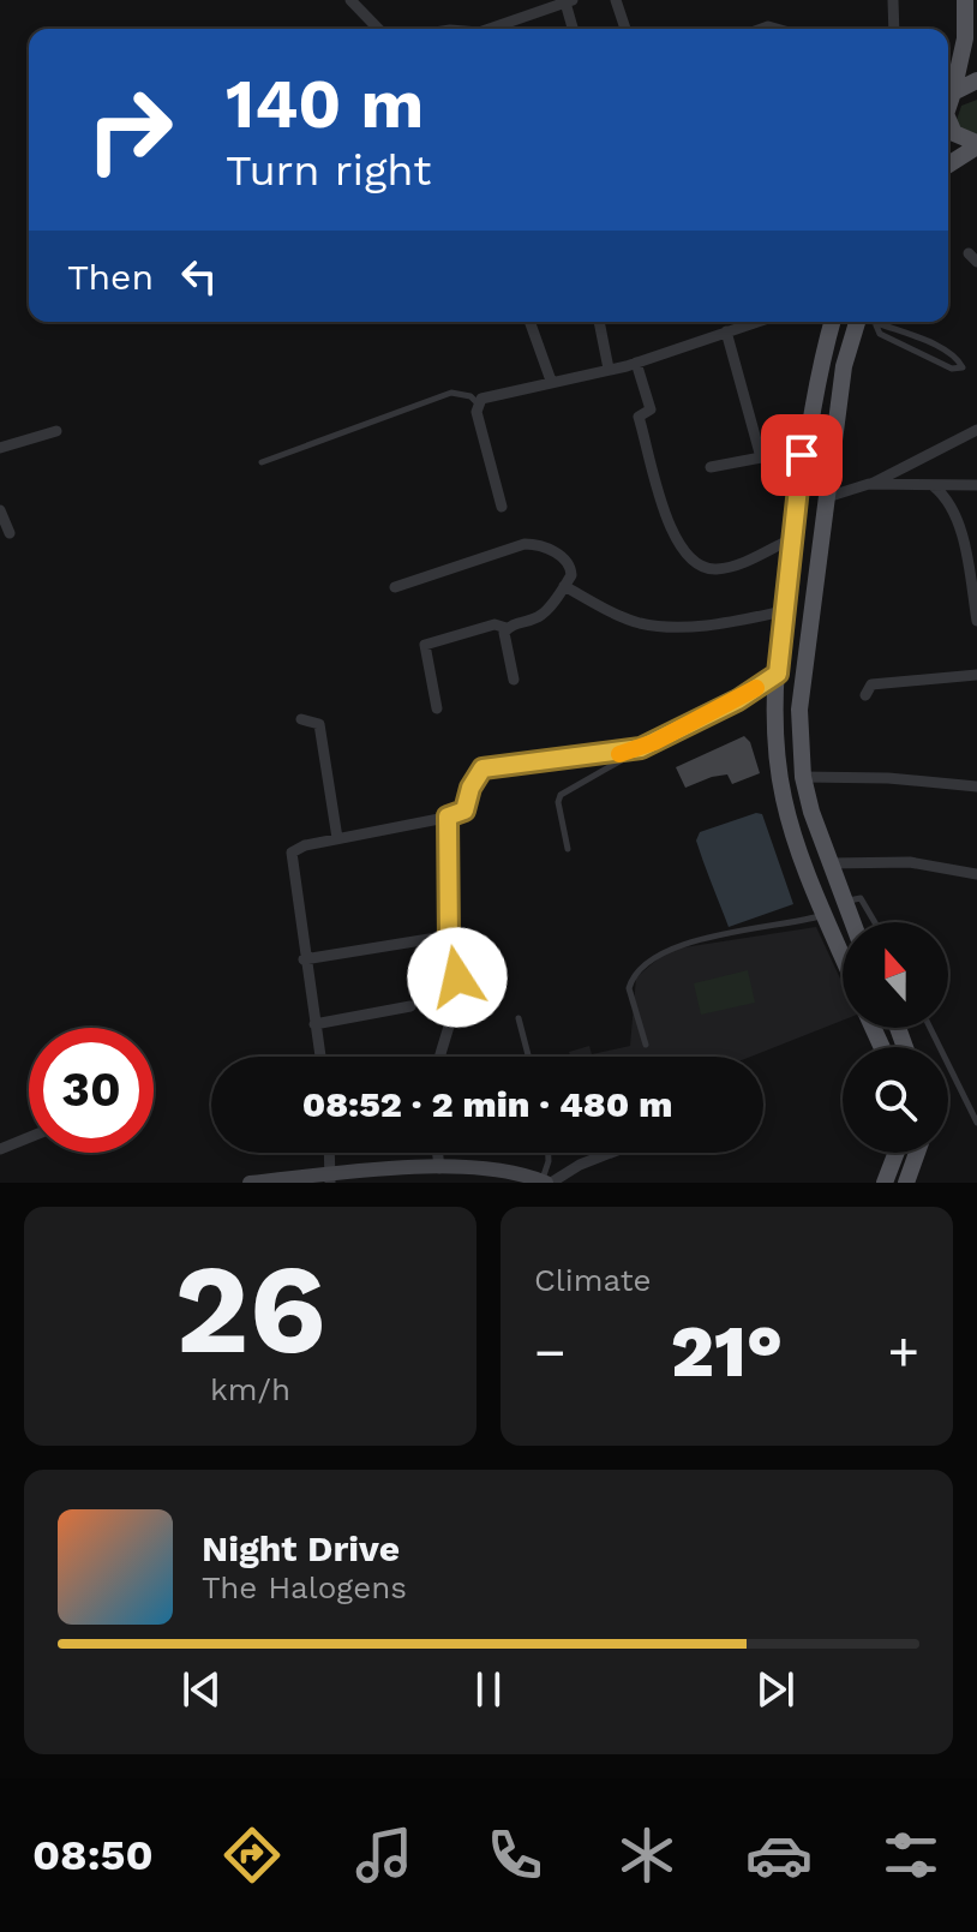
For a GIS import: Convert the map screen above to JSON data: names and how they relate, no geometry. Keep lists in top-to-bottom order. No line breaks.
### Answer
{"north":"top","page":{"turn":["140 m","Turn right"],"then":"Then","limit":"30","trip":"08:52 · 2 min · 480 m","tile":[["26","km/h"],"Climate"],"heat":["−","21°","+"],"song":["Night Drive","The Halogens"],"tabs":"08:50"}}
